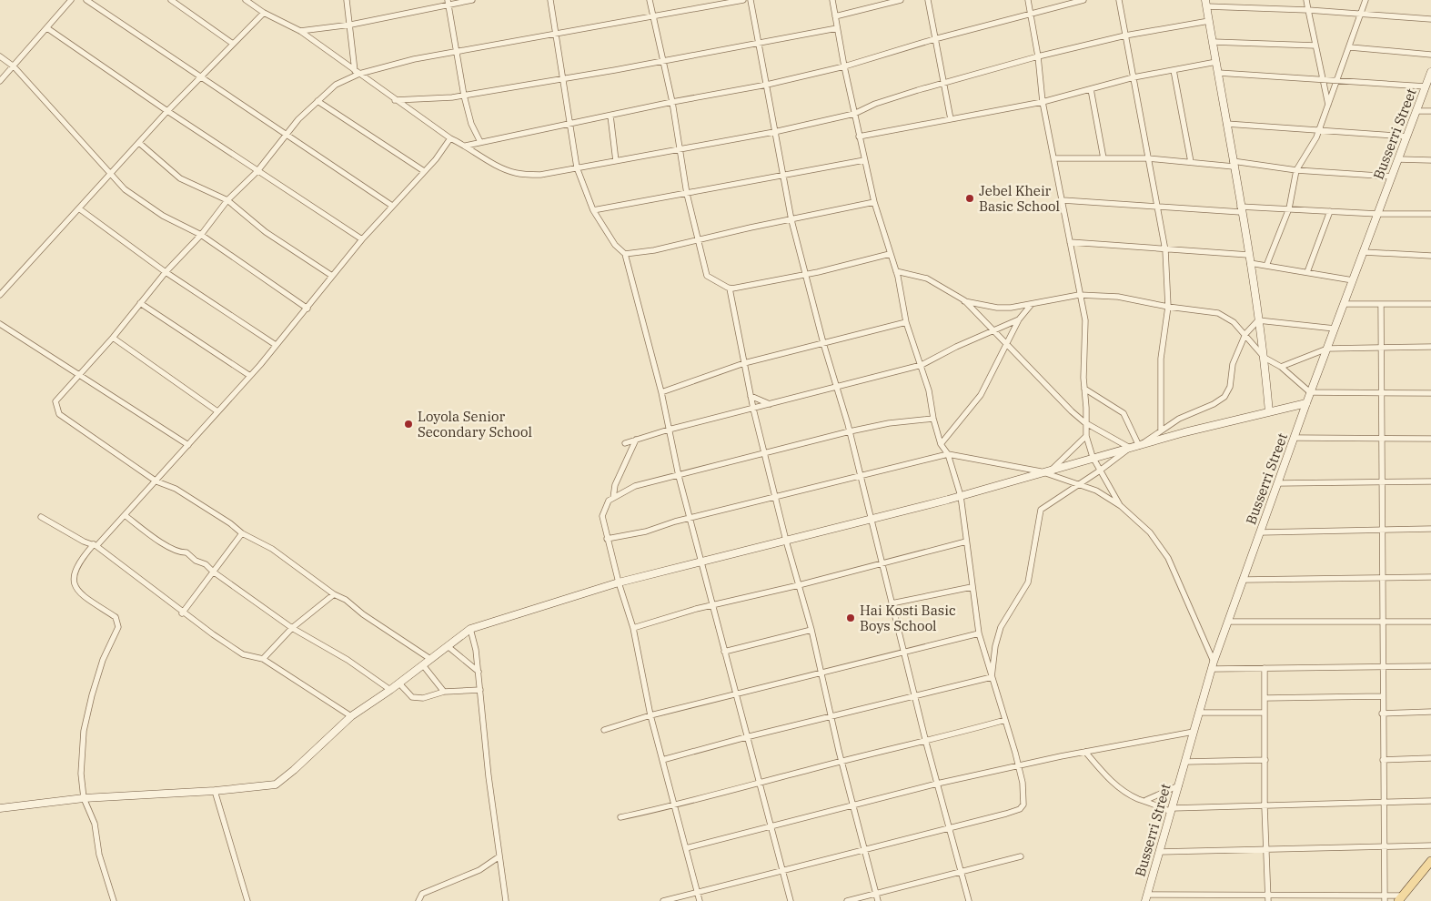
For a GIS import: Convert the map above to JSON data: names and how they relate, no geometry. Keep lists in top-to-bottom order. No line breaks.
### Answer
{"streets":{"main road":["Busserri Street"]},"places":["Jebel Kheir Basic School","Loyola Senior Secondary School","Hai Kosti Basic Boys School"]}
